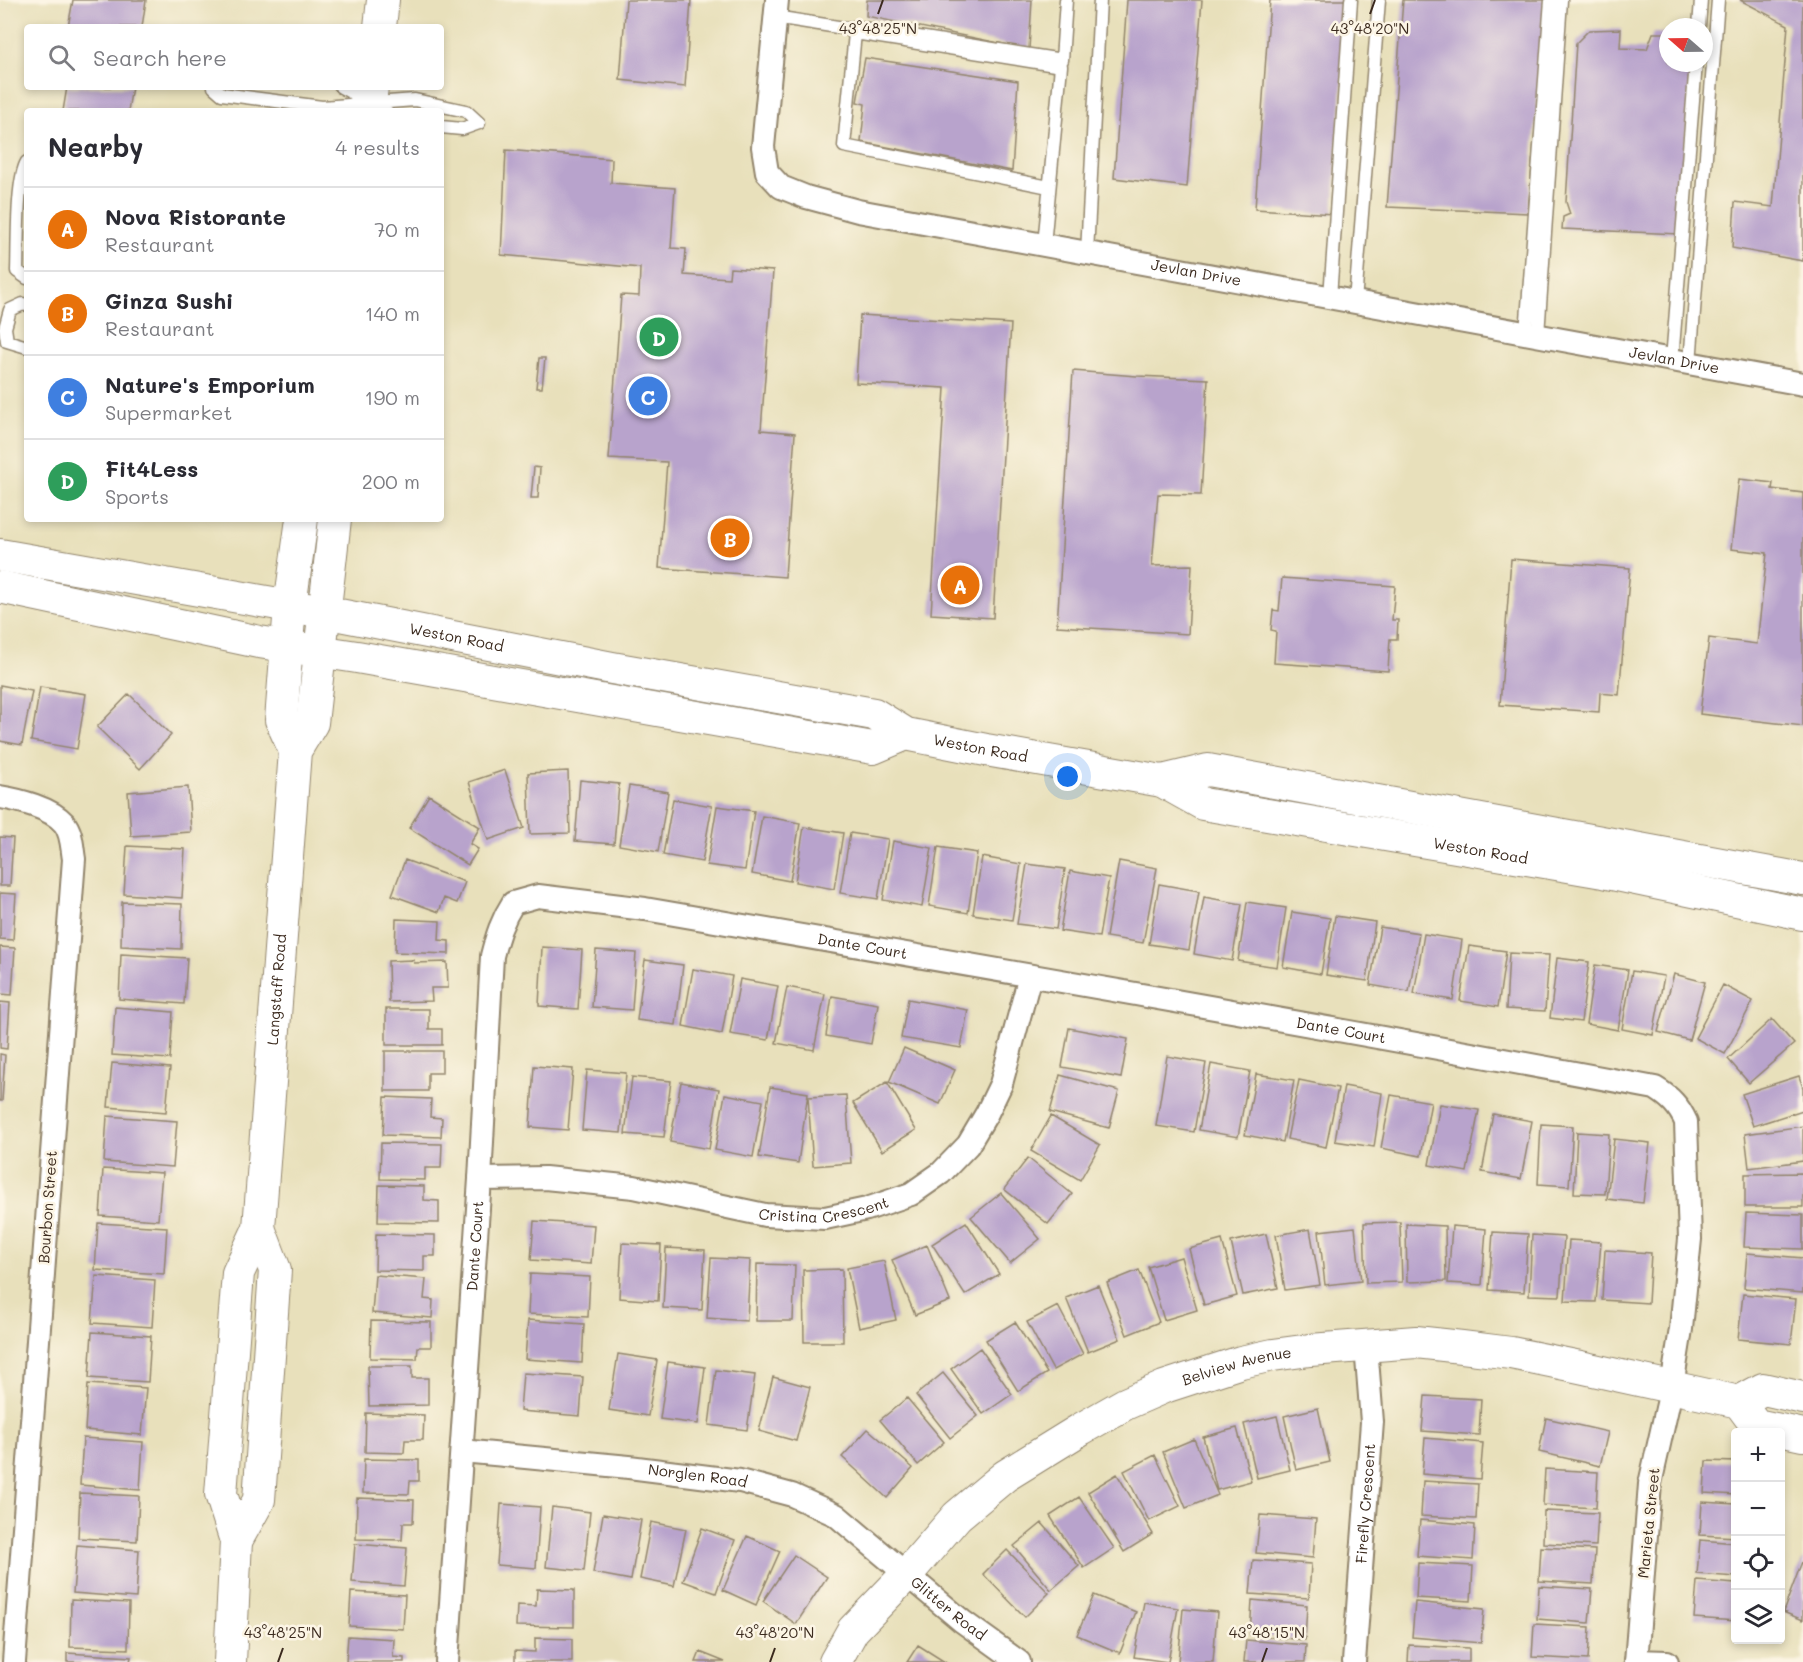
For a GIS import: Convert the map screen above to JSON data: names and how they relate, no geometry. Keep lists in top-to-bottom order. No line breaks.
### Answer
{"streets":{"main road":["Weston Road","Langstaff Road","Belview Avenue"],"street":["Jevlan Drive","Dante Court","Cristina Crescent","Bourbon Street","Norglen Road","Firefly Crescent","Marieta Street","Glitter Road"]},"crossings":[["Weston Road","Langstaff Road"],["Dante Court","Cristina Crescent"],["Dante Court","Belview Avenue"],["Dante Court","Norglen Road"],["Dante Court","Marieta Street"],["Belview Avenue","Norglen Road"],["Belview Avenue","Firefly Crescent"],["Belview Avenue","Marieta Street"],["Belview Avenue","Glitter Road"],["Norglen Road","Glitter Road"]],"north":"left","page":{"search":"Search here","heading":["Nearby","4 results"],"list":[{"mark":"A","name":"Nova Ristorante","note":"Restaurant","value":"70 m"},{"mark":"B","name":"Ginza Sushi","note":"Restaurant","value":"140 m"},{"mark":"C","name":"Nature's Emporium","note":"Supermarket","value":"190 m"},{"mark":"D","name":"Fit4Less","note":"Sports","value":"200 m"}],"pins":["D","C","B","A"],"map_buttons":["+","−"]},"coordinates":["43°48'25\"N","43°48'20\"N","43°48'15\"N"]}
